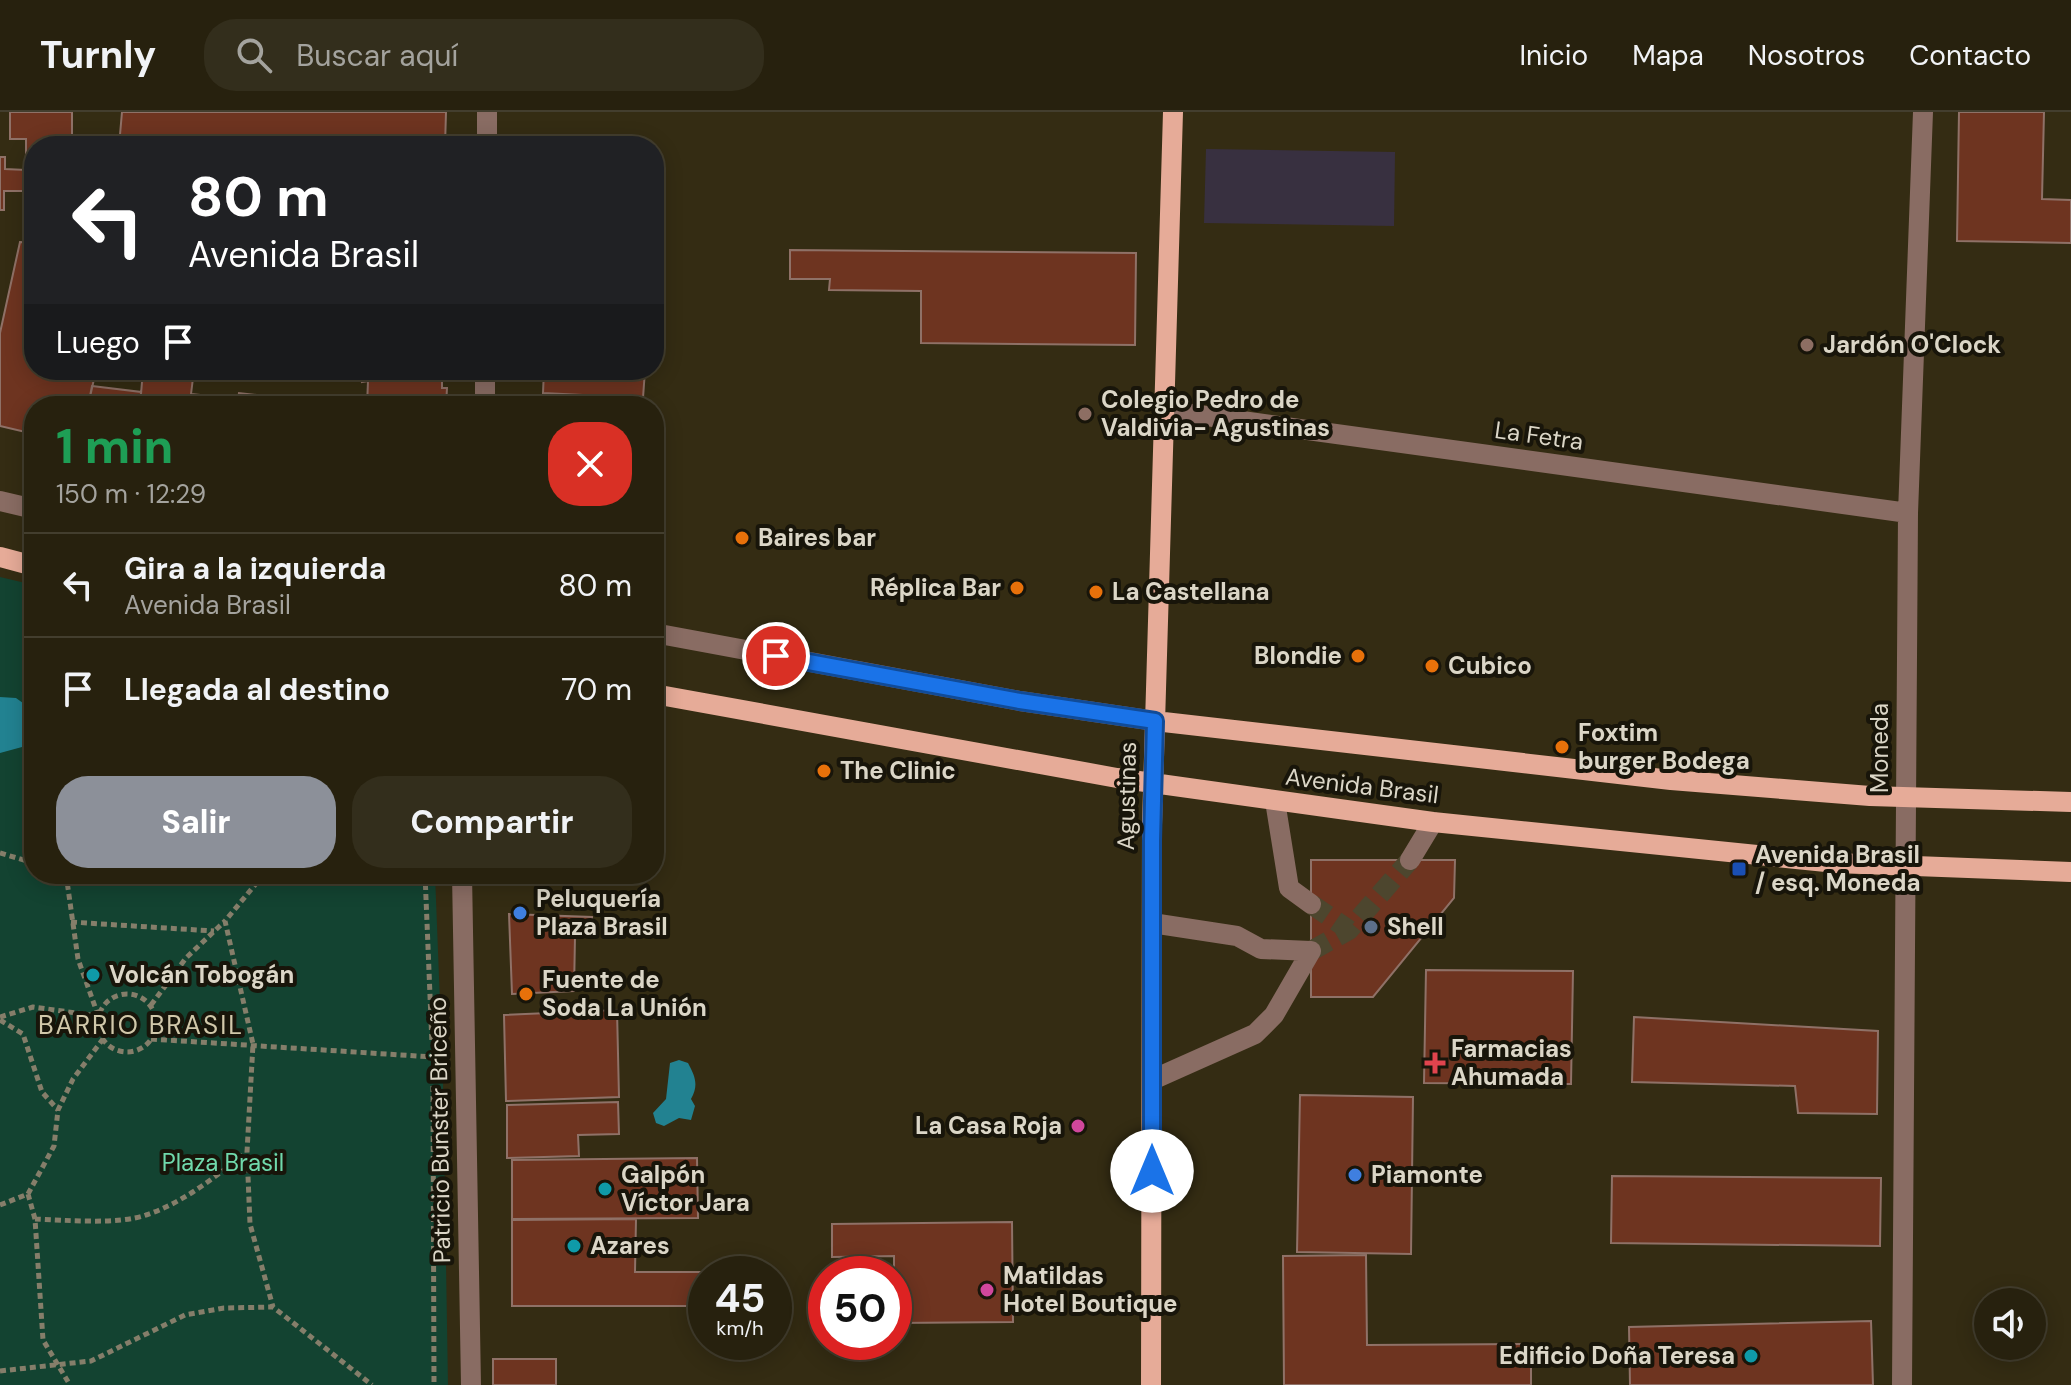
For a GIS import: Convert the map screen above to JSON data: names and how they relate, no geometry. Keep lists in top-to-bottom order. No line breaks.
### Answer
{"streets":{"main road":["Avenida Brasil","Agustinas"],"street":["La Fetra","Moneda","Patricio Bunster Briceño"]},"crossings":[["La Fetra","Moneda"],["La Fetra","Agustinas"],["Moneda","Avenida Brasil"],["Avenida Brasil","Agustinas"]],"districts":["BARRIO BRASIL"],"parks":["Plaza Brasil"],"places":{"other":["Jardón O'Clock","Colegio Pedro de Valdivia- Agustinas","Baires bar","Réplica Bar","La Castellana","Blondie","Cubico","Foxtim burger Bodega","The Clinic","Peluquería Plaza Brasil","Shell","Volcán Tobogán","Fuente de Soda La Unión","La Casa Roja","Piamonte","Galpón Víctor Jara","Azares","Matildas Hotel Boutique","Edificio Doña Teresa"],"transit":["Avenida Brasil / esq. Moneda"],"health":["Farmacias Ahumada"]},"page":{"header":"Turnly","search":"Buscar aquí","nav":["Inicio","Mapa","Nosotros","Contacto"],"turn":["80 m","Avenida Brasil"],"then":"Luego","heading":["1 min","150 m · 12:29"],"list":[{"name":"Gira a la izquierda","note":"Avenida Brasil","value":"80 m"},{"name":"Llegada al destino","value":"70 m"}],"buttons":["Salir","Compartir"],"speed":"45 km/h","limit":"50"}}
